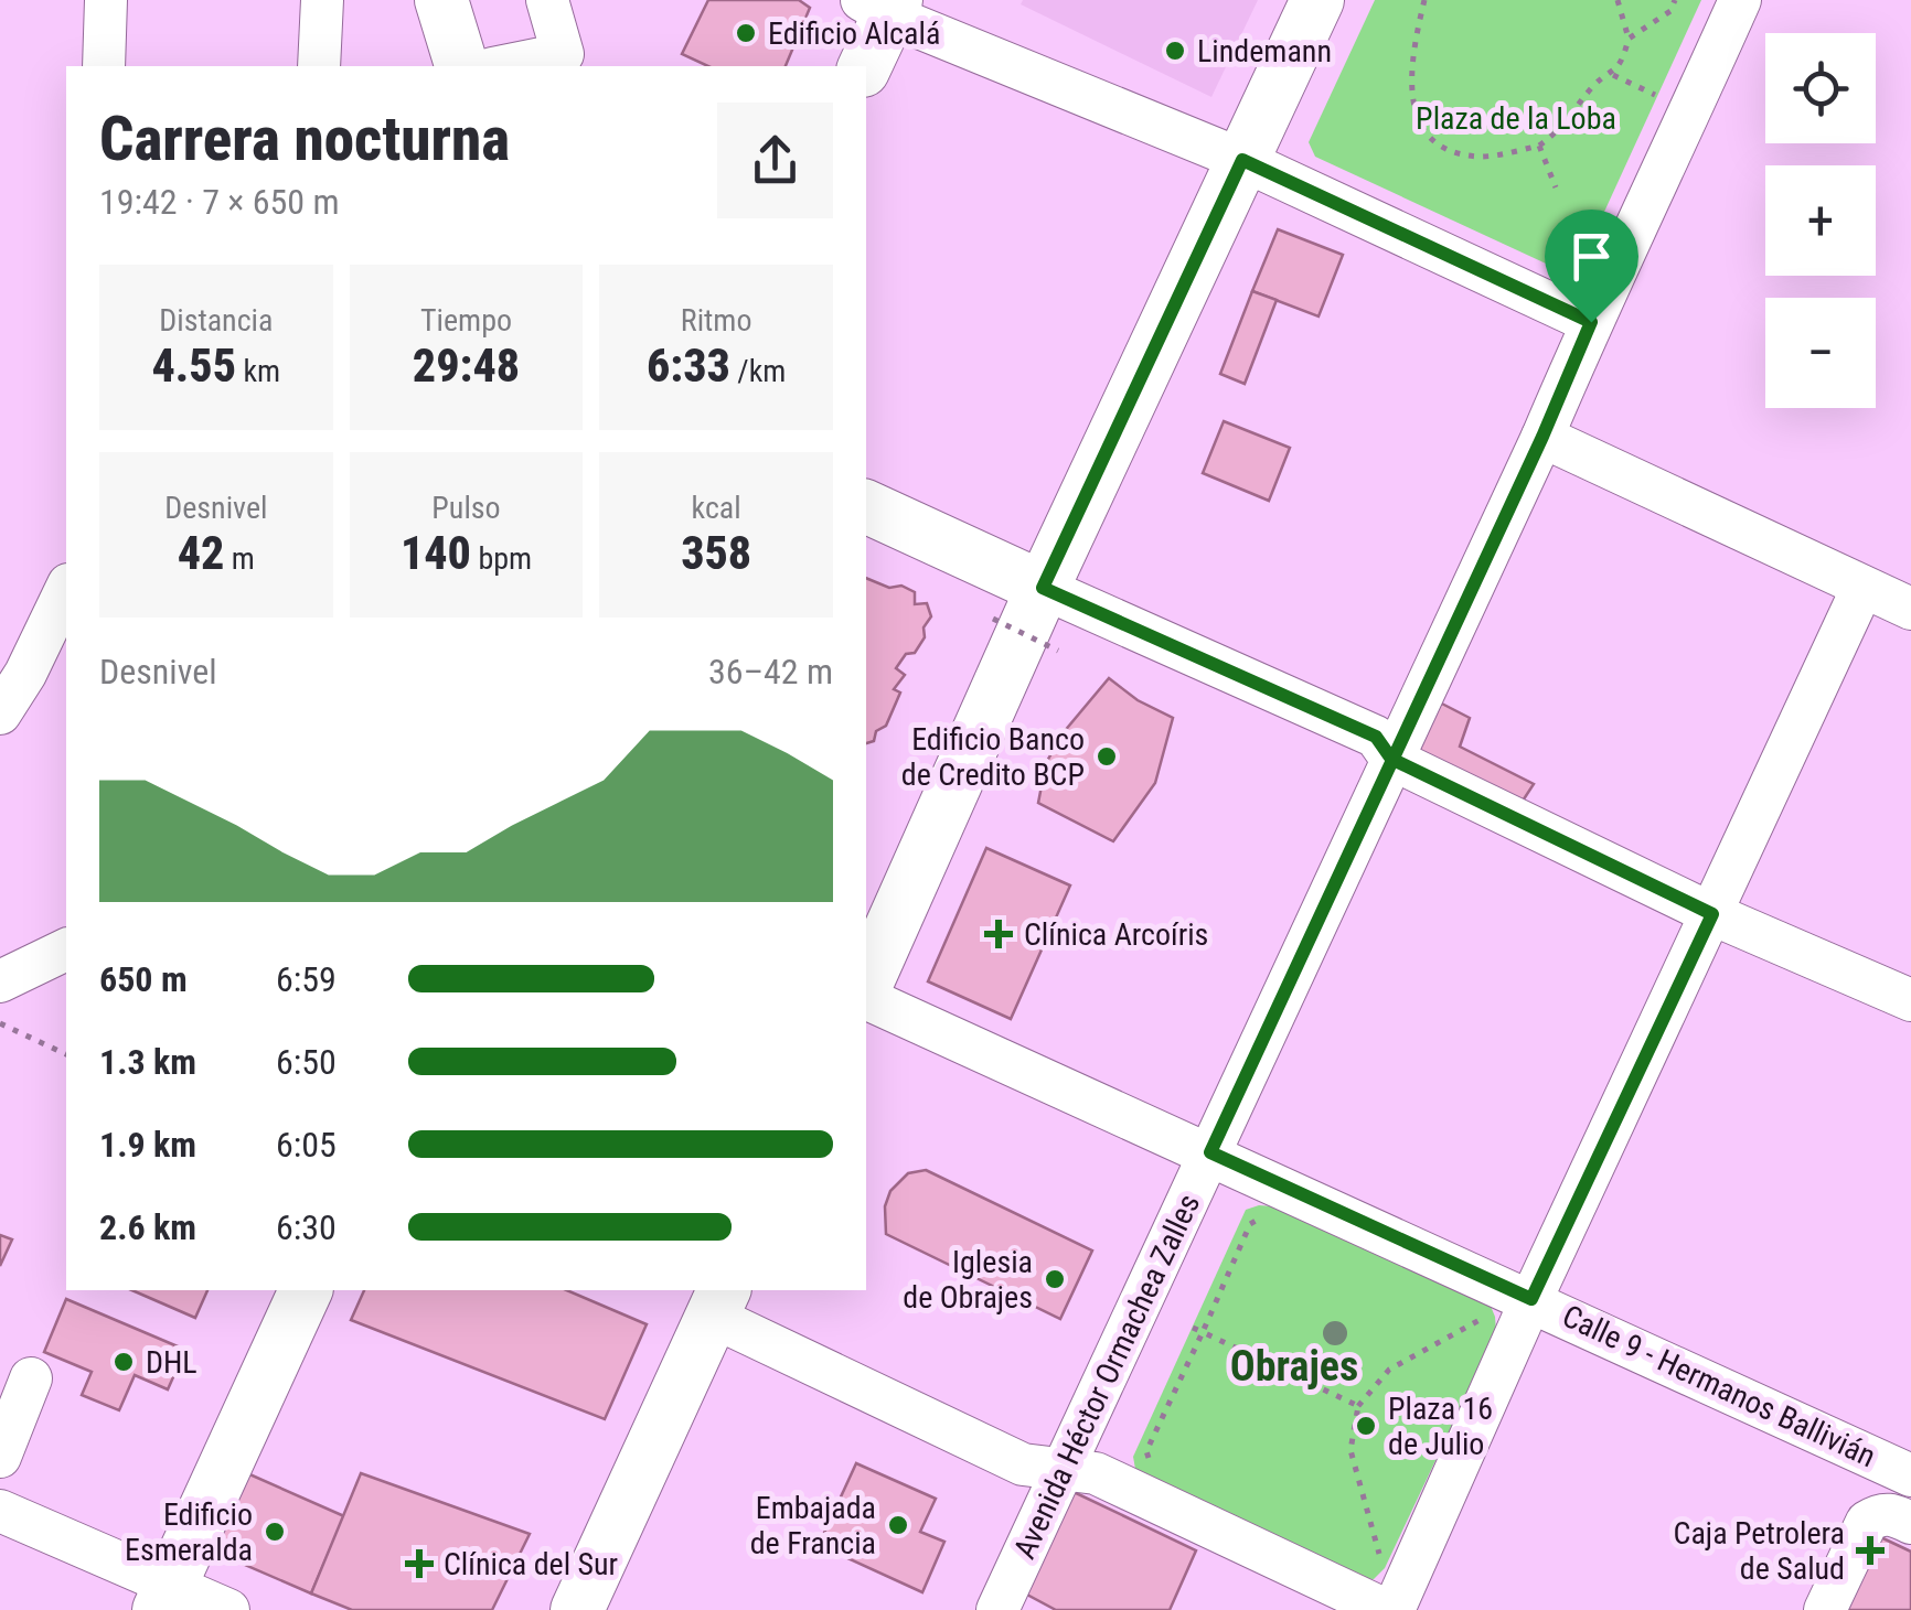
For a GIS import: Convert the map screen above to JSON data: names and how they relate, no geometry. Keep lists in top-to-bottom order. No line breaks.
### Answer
{"streets":{"street":["Avenida Héctor Ormachea Zalles","Calle 9 - Hermanos Ballivián"]},"crossings":[["Avenida Héctor Ormachea Zalles","Calle 9 - Hermanos Ballivián"]],"districts":["Obrajes"],"parks":["Plaza de la Loba"],"places":{"other":["Edificio Alcalá","Lindemann","Edificio Banco de Credito BCP","Iglesia de Obrajes","DHL","Plaza 16 de Julio","Embajada de Francia","Edificio Esmeralda"],"health":["Clínica Arcoíris","Caja Petrolera de Salud","Clínica del Sur"]},"page":{"map_buttons":["+","−"],"heading":["Carrera nocturna","19:42 · 7 × 650 m"],"stats":[["Distancia","4.55 km"],["Tiempo","29:48"],["Ritmo","6:33 /km"],["Desnivel","42 m"],["Pulso","140 bpm"],["kcal","358"]],"chart":["Desnivel","36–42 m"],"list":[{"name":"650 m","note":"6:59"},{"name":"1.3 km","note":"6:50"},{"name":"1.9 km","note":"6:05"},{"name":"2.6 km","note":"6:30"}]}}
